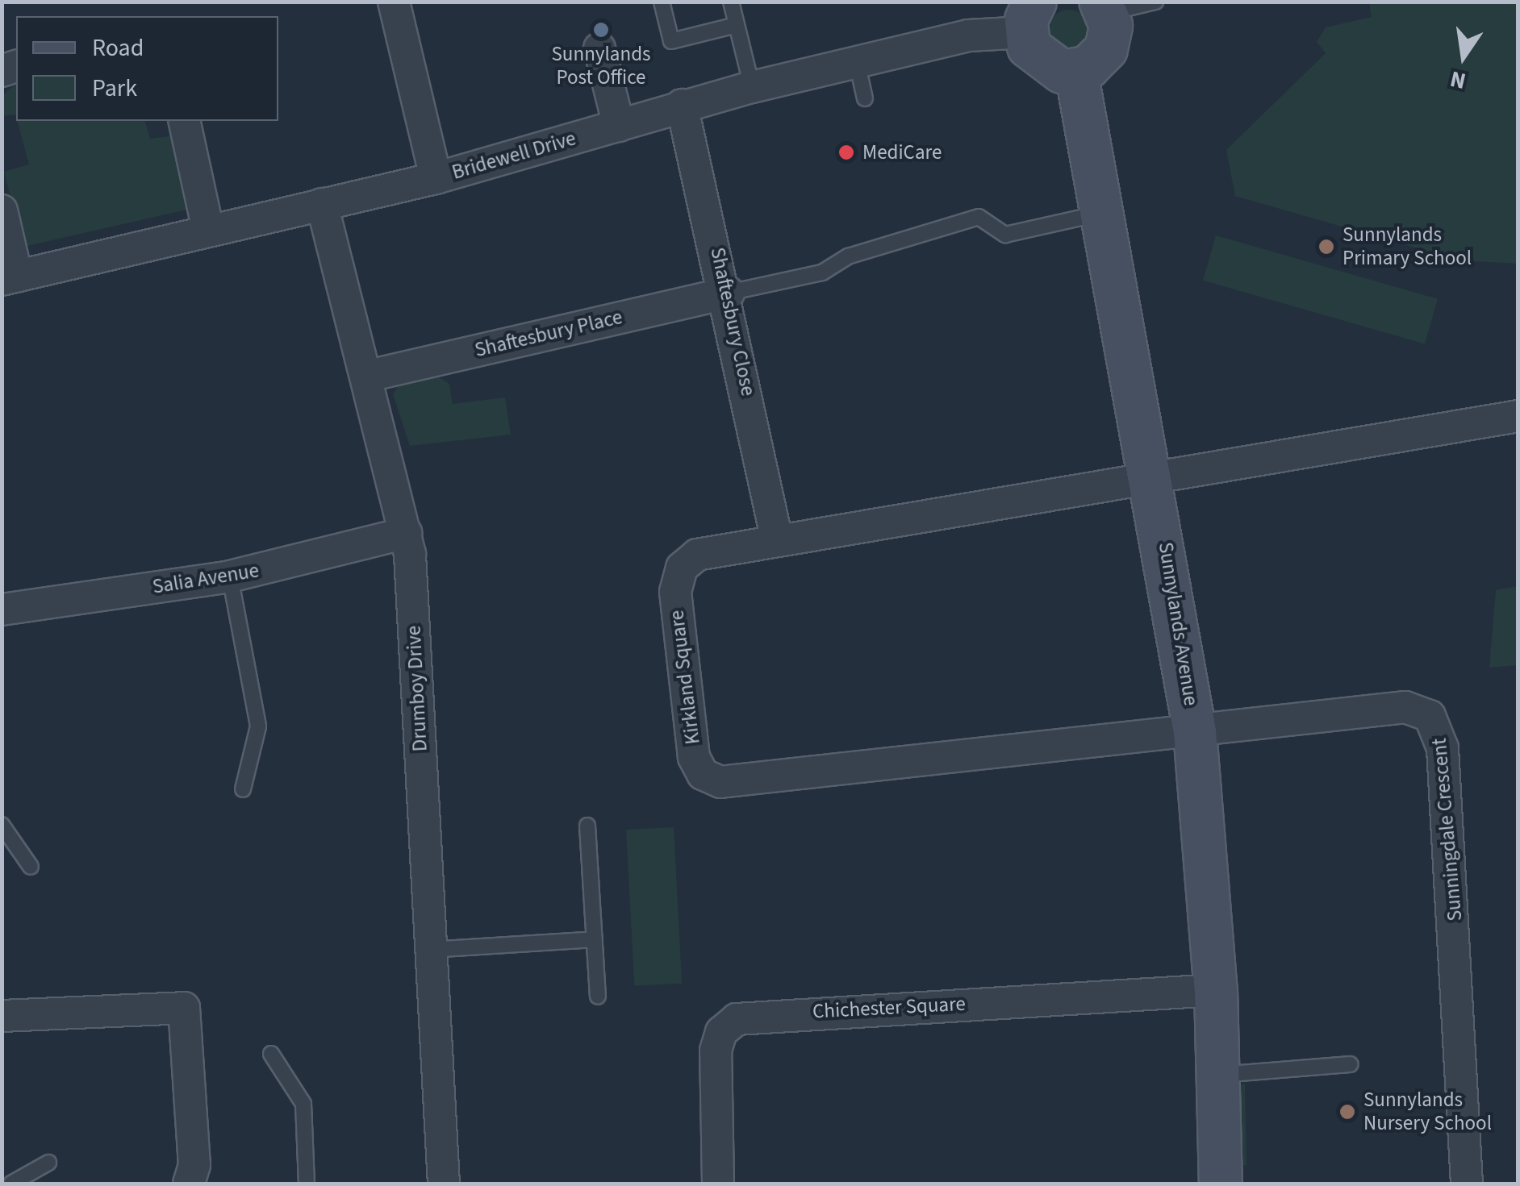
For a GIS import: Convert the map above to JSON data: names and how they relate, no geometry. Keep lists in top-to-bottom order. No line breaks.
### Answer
{"streets":{"street":["Bridewell Drive","Shaftesbury Close","Shaftesbury Place","Salia Avenue","Sunnylands Avenue","Kirkland Square","Drumboy Drive","Sunningdale Crescent","Chichester Square"]},"crossings":[["Bridewell Drive","Shaftesbury Close"],["Bridewell Drive","Drumboy Drive"],["Shaftesbury Close","Shaftesbury Place"],["Shaftesbury Close","Kirkland Square"],["Shaftesbury Place","Drumboy Drive"],["Salia Avenue","Drumboy Drive"],["Sunnylands Avenue","Kirkland Square"],["Sunnylands Avenue","Sunningdale Crescent"],["Sunnylands Avenue","Chichester Square"],["Kirkland Square","Sunningdale Crescent"]],"places":["Sunnylands Post Office","MediCare","Sunnylands Primary School","Sunnylands Nursery School"],"legend":["Road","Park"],"north":"bottom"}
